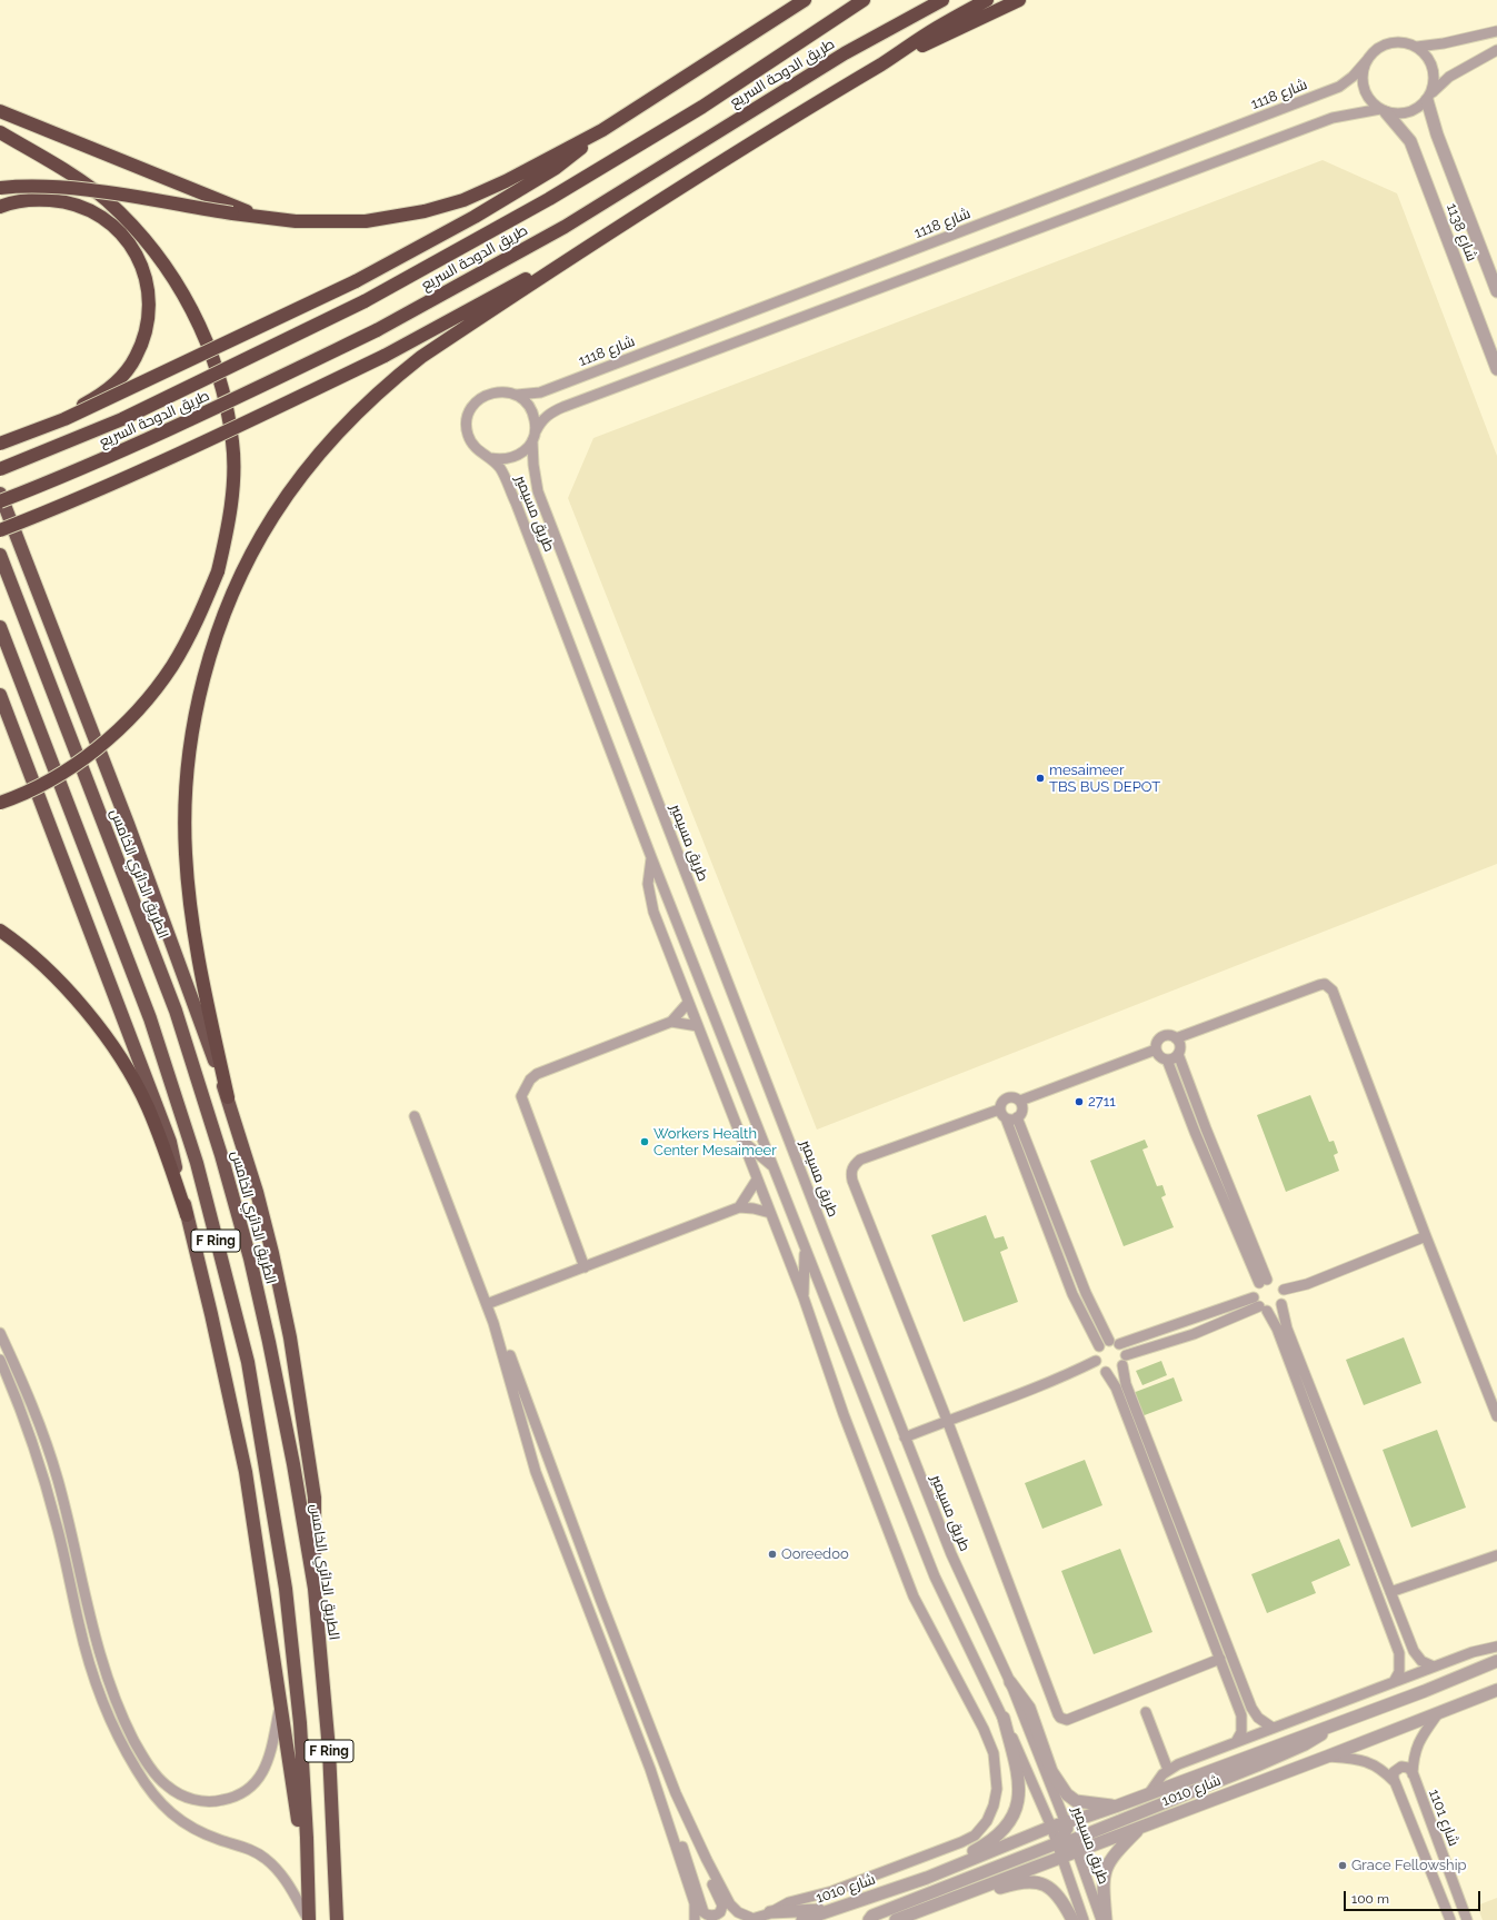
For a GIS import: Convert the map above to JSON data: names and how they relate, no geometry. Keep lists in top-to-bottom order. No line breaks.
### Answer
{"streets":{"highway":["طريق الدوحة السريع","الطريق الدائري الخامس","F Ring"],"street":["شارع 1118","شارع 1138","طريق مسيمير","شارع 1010","شارع 1101"]},"crossings":[["شارع 1118","شارع 1138"],["شارع 1118","طريق مسيمير"],["طريق مسيمير","شارع 1010"],["شارع 1010","شارع 1101"]],"places":["mesaimeer TBS BUS DEPOT","2711","Workers Health Center Mesaimeer","Ooreedoo","Grace Fellowship"],"scale_bar":"100 m"}
